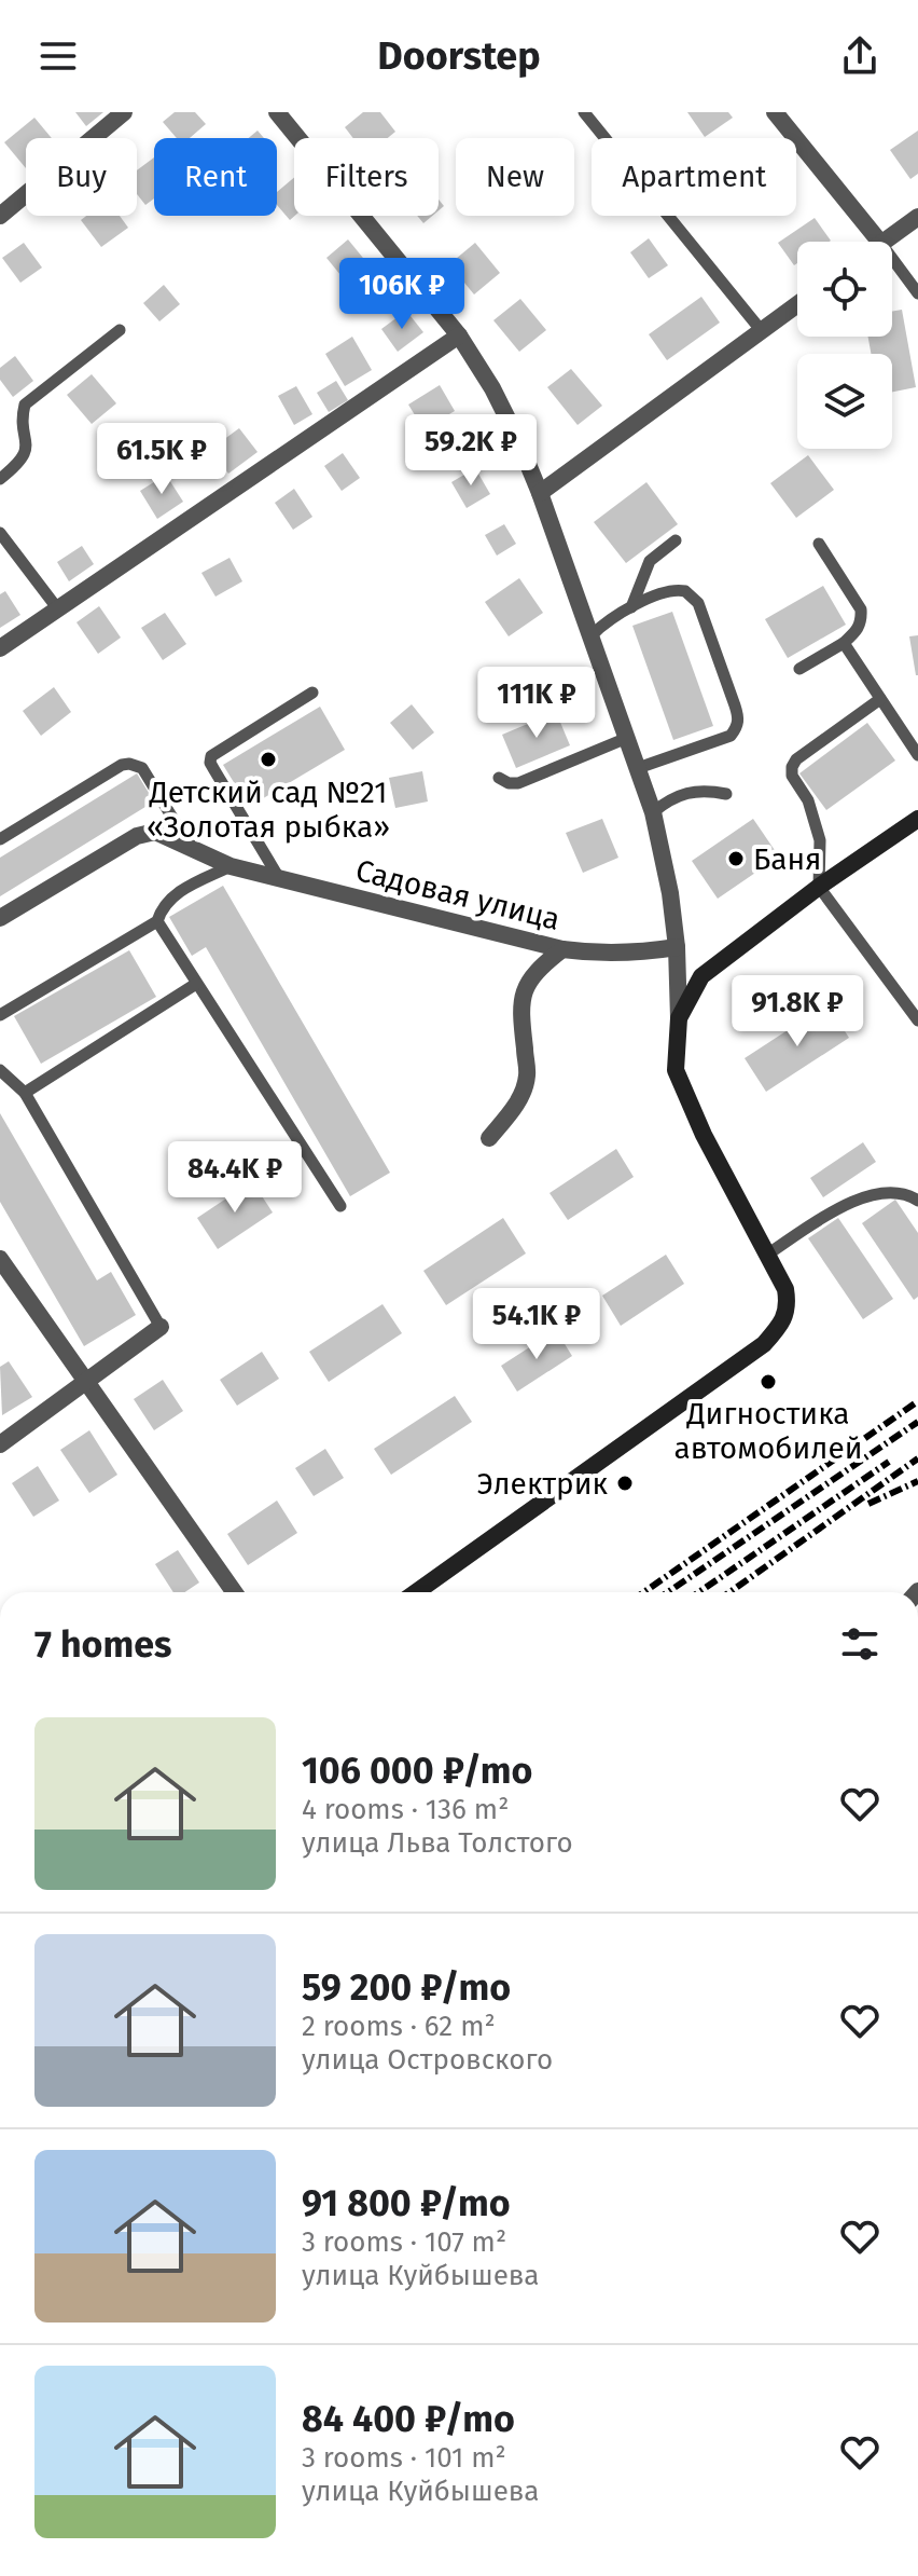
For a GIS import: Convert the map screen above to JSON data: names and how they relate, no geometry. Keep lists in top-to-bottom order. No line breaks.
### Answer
{"streets":{"street":["Садовая улица"]},"places":["Детский сад №21 «Золотая рыбка»","Баня","Дигностика автомобилей","Электрик"],"page":{"header":"Doorstep","chip":["Buy","Rent","Filters","New","Apartment"],"price":["106K ₽","59.2K ₽","61.5K ₽","111K ₽","91.8K ₽","84.4K ₽","54.1K ₽"],"heading":"7 homes","list":[{"name":"106 000 ₽/mo","note":"4 rooms · 136 m² · улица Льва Толстого"},{"name":"59 200 ₽/mo","note":"2 rooms · 62 m² · улица Островского"},{"name":"91 800 ₽/mo","note":"3 rooms · 107 m² · улица Куйбышева"},{"name":"84 400 ₽/mo","note":"3 rooms · 101 m² · улица Куйбышева"}]}}
